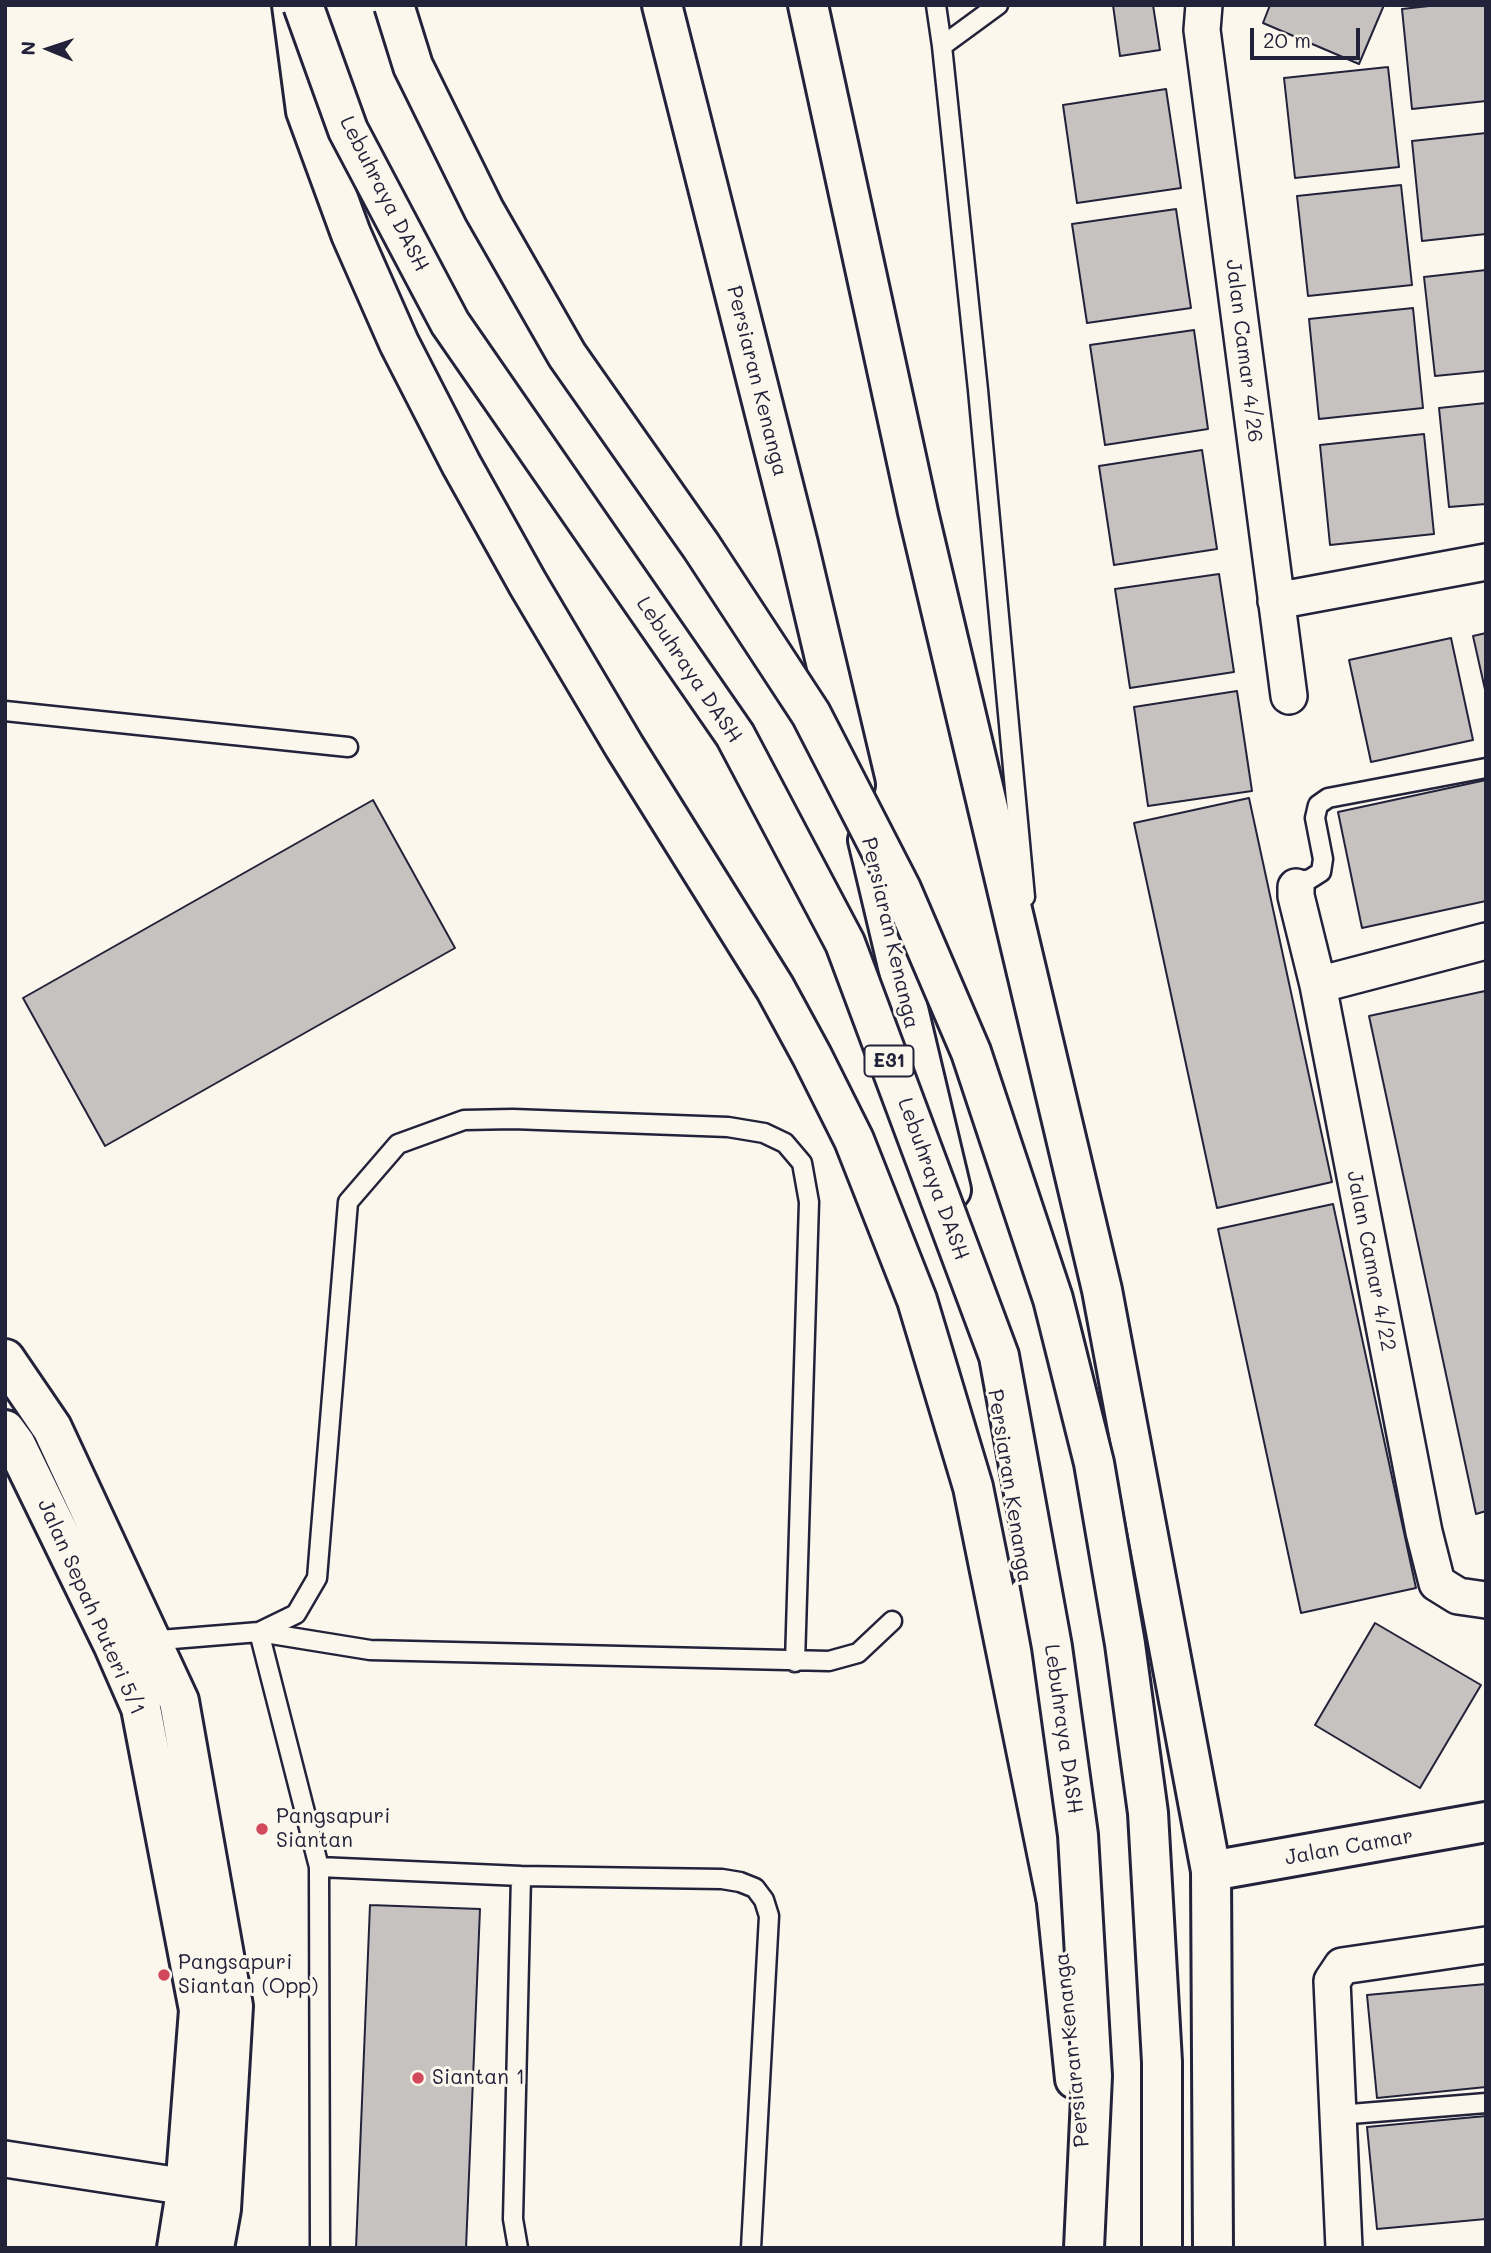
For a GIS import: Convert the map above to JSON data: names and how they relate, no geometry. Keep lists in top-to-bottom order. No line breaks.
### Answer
{"streets":{"main road":["Lebuhraya DASH","Persiaran Kenanga","E31","Jalan Sepah Puteri 5/1","Jalan Camar"],"street":["Jalan Camar 4/26","Jalan Camar 4/22"]},"places":["Pangsapuri Siantan","Pangsapuri Siantan (Opp)","Siantan 1"],"scale_bar":"20 m","north":"left"}
